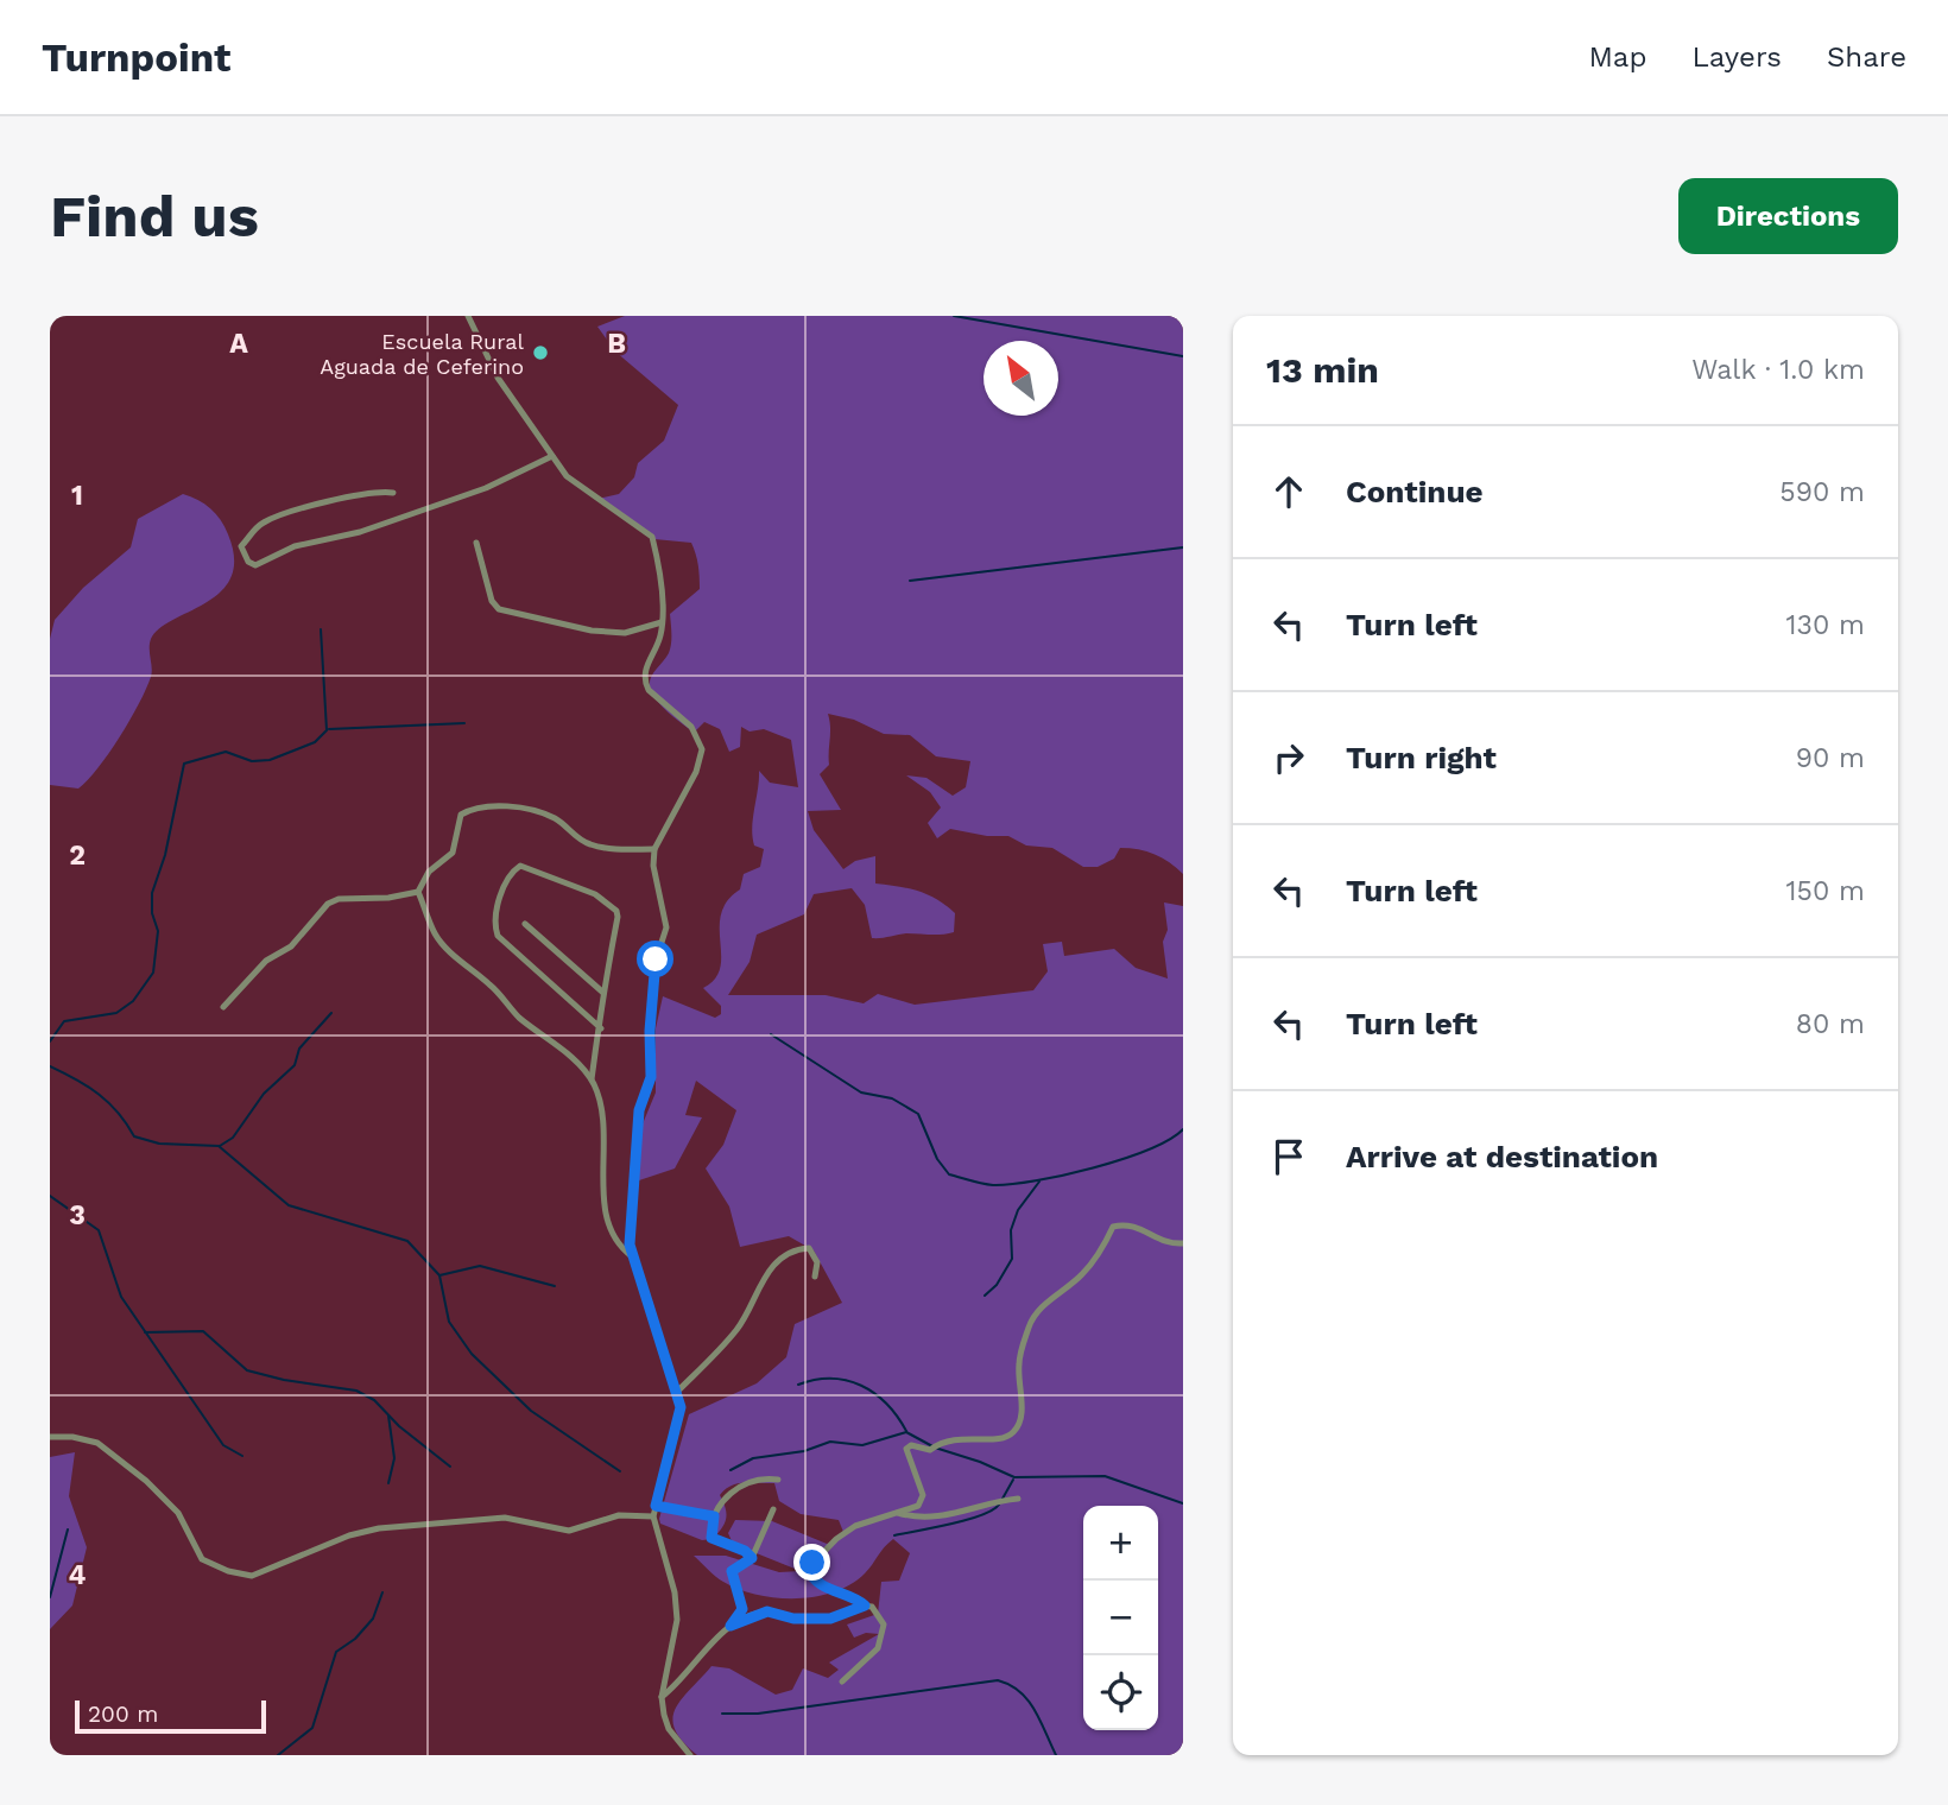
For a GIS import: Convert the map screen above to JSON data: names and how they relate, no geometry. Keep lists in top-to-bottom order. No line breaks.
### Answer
{"places":["Escuela Rural Aguada de Ceferino"],"scale_bar":"200 m","north":"top left","page":{"header":"Turnpoint","nav":["Map","Layers","Share"],"buttons":"Directions","title":"Find us","heading":["13 min","Walk · 1.0 km"],"list":[["Continue","590 m"],["Turn left","130 m"],["Turn right","90 m"],["Turn left","150 m"],["Turn left","80 m"],"Arrive at destination"],"map_buttons":["+","−"],"scale":"200 m"},"grid":{"columns":["A","B"],"rows":["1","2","3","4"]}}
